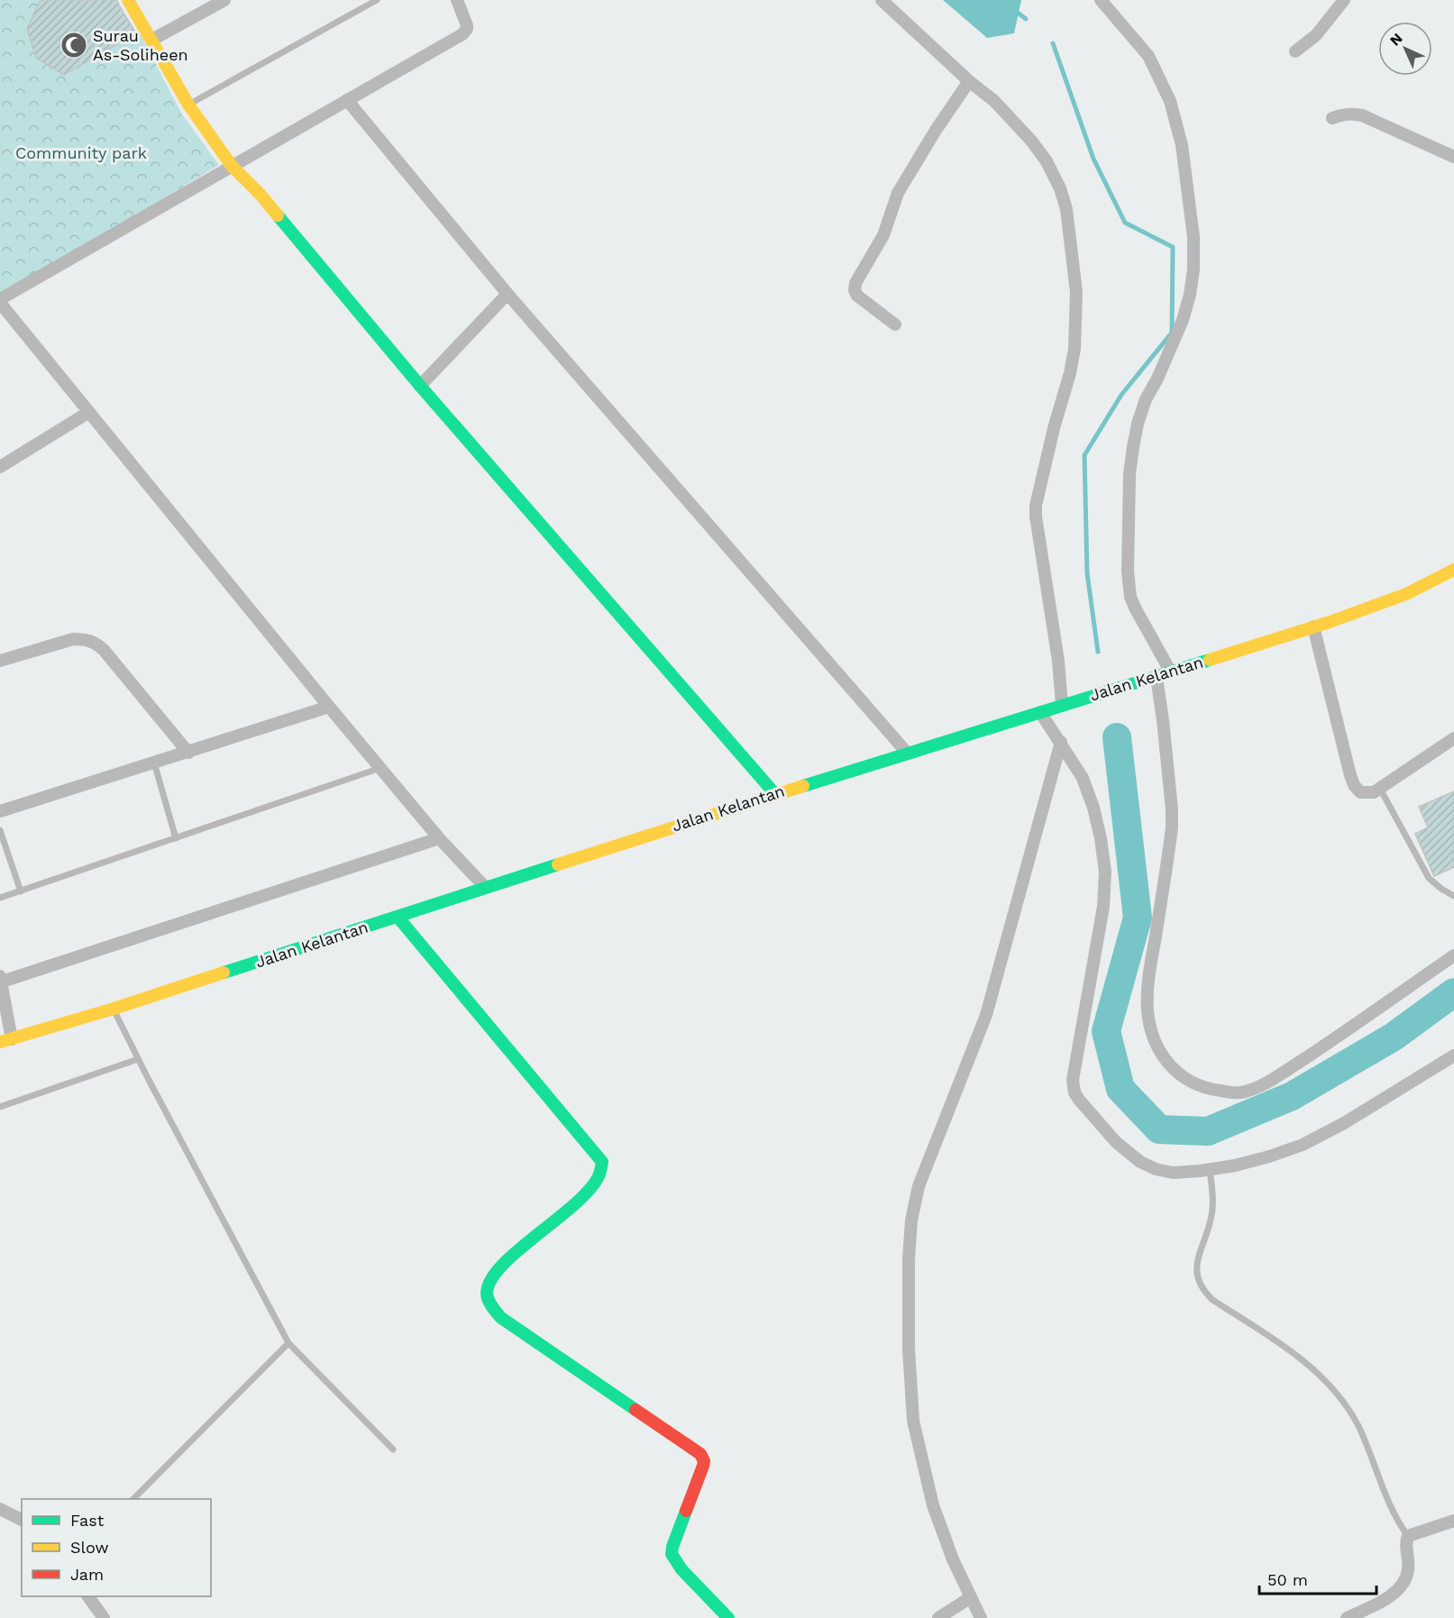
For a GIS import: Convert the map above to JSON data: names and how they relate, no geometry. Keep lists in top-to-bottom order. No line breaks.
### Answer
{"streets":{"main road":["Jalan Kelantan"]},"parks":["Community park"],"places":{"mosque":["Surau As-Soliheen"]},"legend":["Fast","Slow","Jam"],"scale_bar":"50 m","north":"top left"}
